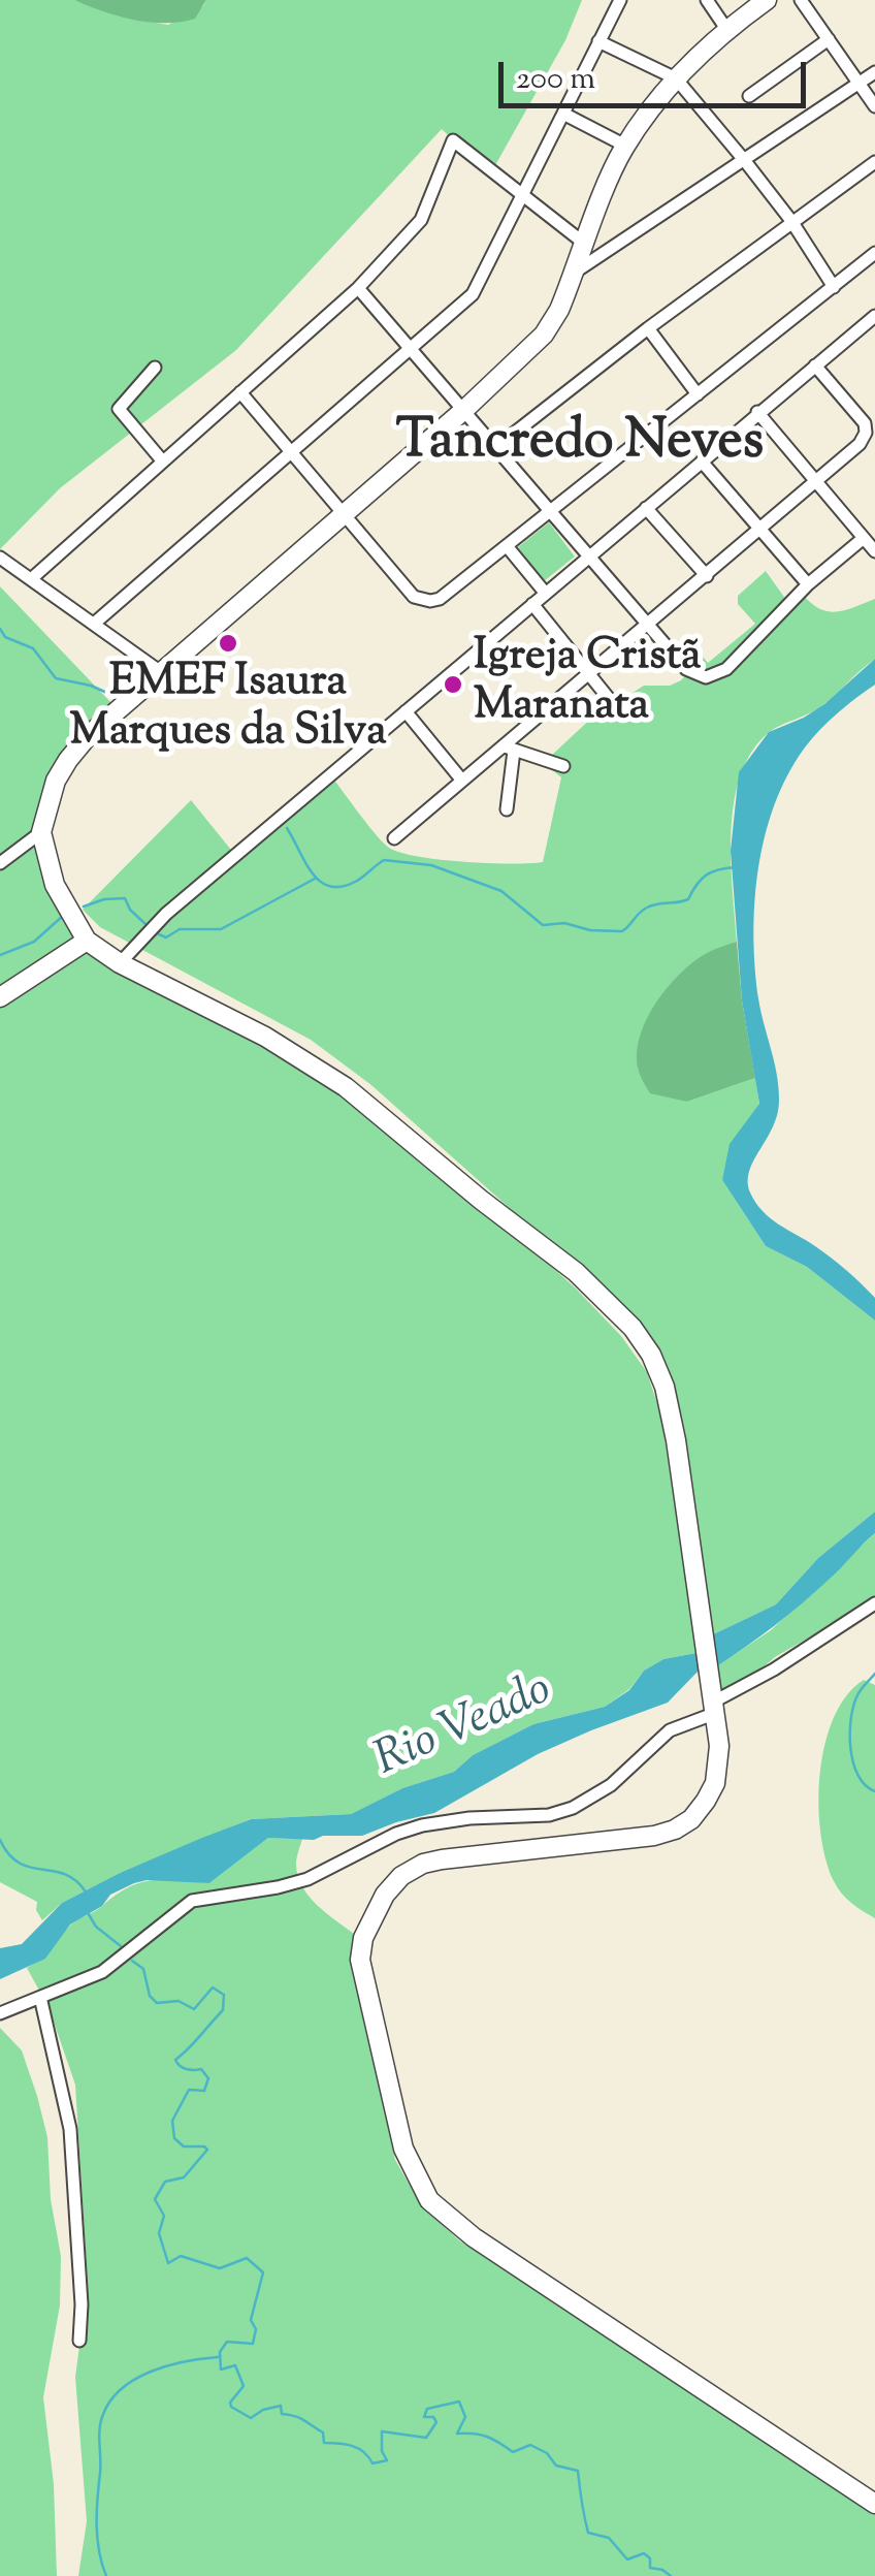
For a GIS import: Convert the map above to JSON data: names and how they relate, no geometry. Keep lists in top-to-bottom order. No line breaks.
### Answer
{"districts":["Tancredo Neves"],"water":["Rio Veado"],"places":["EMEF Isaura Marques da Silva","Igreja Cristã Maranata"],"scale_bar":"200 m"}
